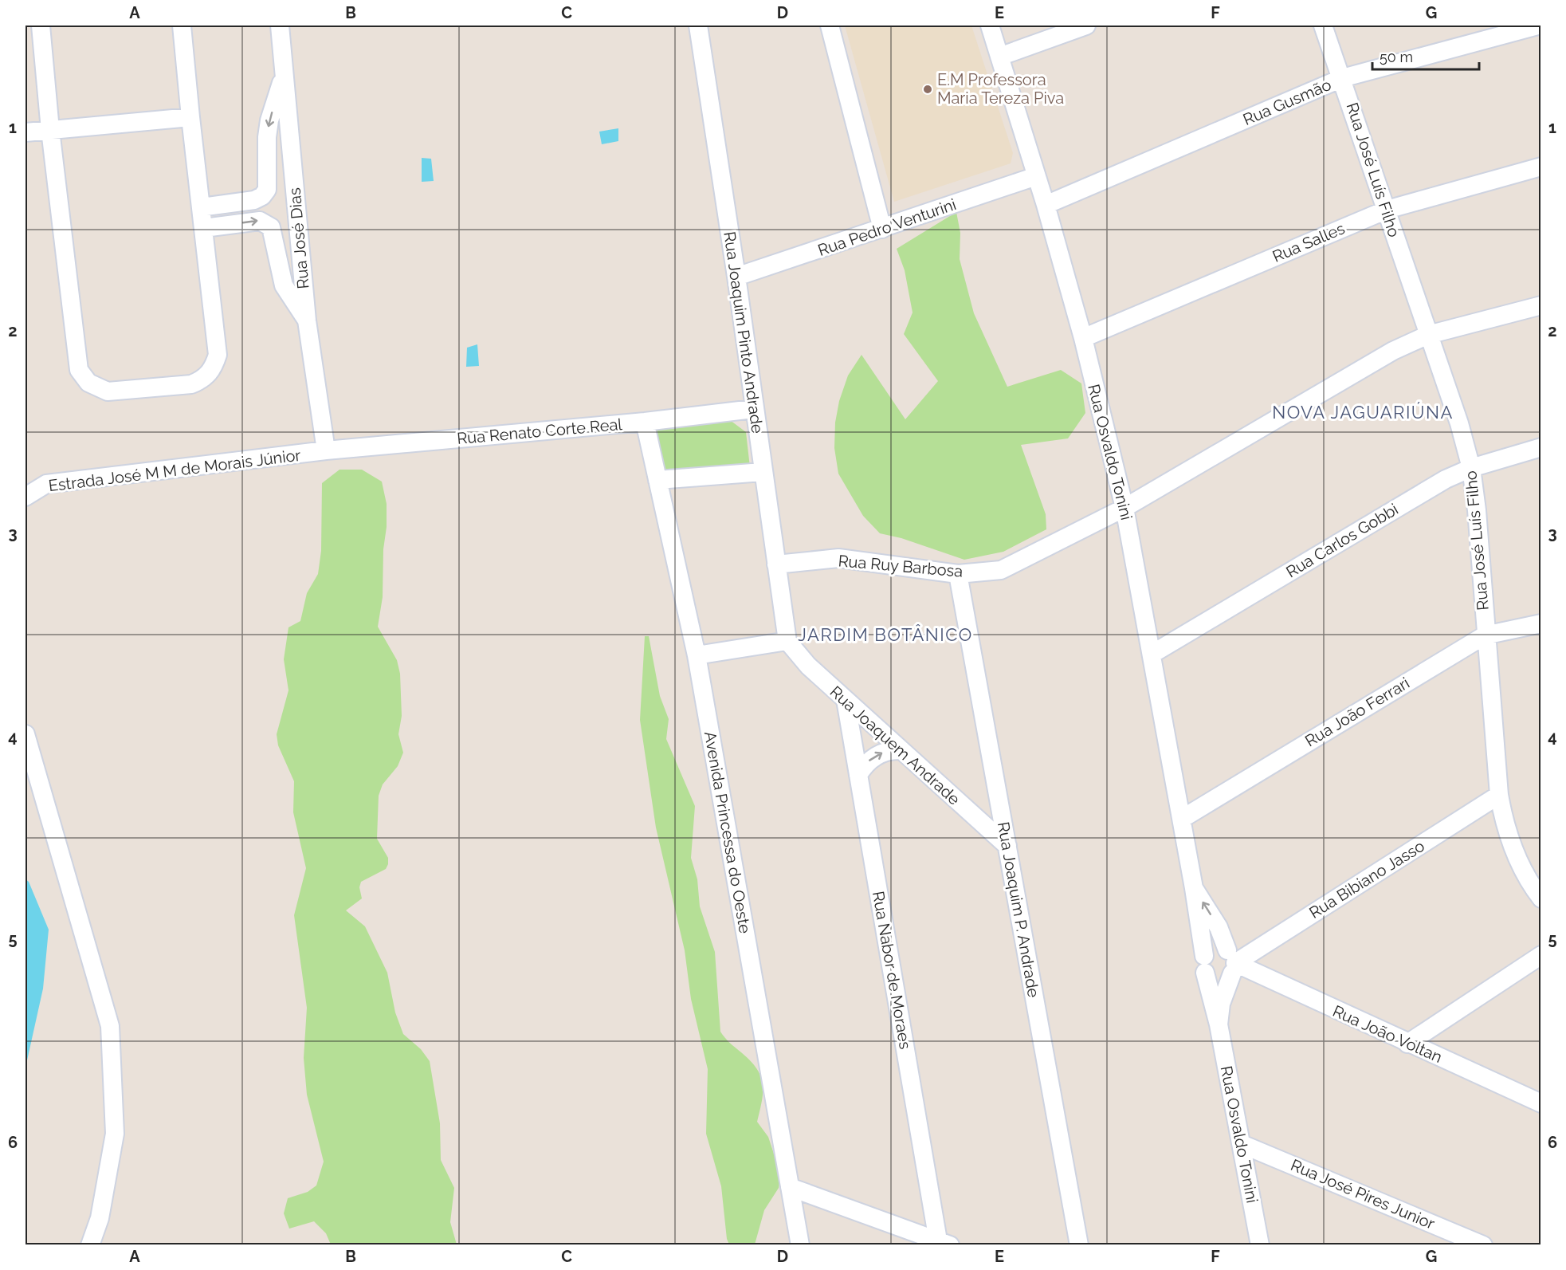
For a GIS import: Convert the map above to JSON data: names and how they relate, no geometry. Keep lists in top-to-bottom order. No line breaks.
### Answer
{"streets":{"street":["Rua Gusmão","Rua José Luís Filho","Rua Pedro Venturini","Rua José Dias","Rua Salles","Rua Joaquim Pinto Andrade","Rua Renato Corte Real","Rua Osvaldo Tonini","Estrada José M M de Morais Júnior","Rua Carlos Gobbi","Rua Ruy Barbosa","Rua João Ferrari","Rua Joaquem Andrade","Avenida Princessa do Oeste","Rua Bibiano Jasso","Rua Joaquim P. Andrade","Rua Nabor de Moraes","Rua João Voltan","Rua José Pires Junior"]},"crossings":[["Rua Gusmão","Rua José Luís Filho"],["Rua Gusmão","Rua Osvaldo Tonini"],["Rua José Luís Filho","Rua Salles"],["Rua José Luís Filho","Rua Carlos Gobbi"],["Rua José Luís Filho","Rua Ruy Barbosa"],["Rua José Luís Filho","Rua João Ferrari"],["Rua José Luís Filho","Rua Bibiano Jasso"],["Rua Pedro Venturini","Rua Joaquim Pinto Andrade"],["Rua Pedro Venturini","Rua Osvaldo Tonini"],["Rua José Dias","Rua Renato Corte Real"],["Rua José Dias","Estrada José M M de Morais Júnior"],["Rua Salles","Rua Osvaldo Tonini"],["Rua Joaquim Pinto Andrade","Rua Renato Corte Real"],["Rua Joaquim Pinto Andrade","Rua Ruy Barbosa"],["Rua Joaquim Pinto Andrade","Rua Joaquem Andrade"],["Rua Renato Corte Real","Estrada José M M de Morais Júnior"],["Rua Renato Corte Real","Avenida Princessa do Oeste"],["Rua Osvaldo Tonini","Rua Carlos Gobbi"],["Rua Osvaldo Tonini","Rua Ruy Barbosa"],["Rua Osvaldo Tonini","Rua João Ferrari"],["Rua Osvaldo Tonini","Rua Bibiano Jasso"],["Rua Osvaldo Tonini","Rua João Voltan"],["Rua Osvaldo Tonini","Rua José Pires Junior"],["Rua Ruy Barbosa","Rua Joaquim P. Andrade"],["Rua Joaquem Andrade","Rua Joaquim P. Andrade"],["Rua Joaquem Andrade","Rua Nabor de Moraes"],["Rua Bibiano Jasso","Rua João Voltan"]],"districts":["NOVA JAGUARIÚNA","JARDIM BOTÂNICO"],"places":["E.M Professora Maria Tereza Piva"],"scale_bar":"50 m","grid":{"columns":["A","B","C","D","E","F","G"],"rows":["1","2","3","4","5","6"]}}
